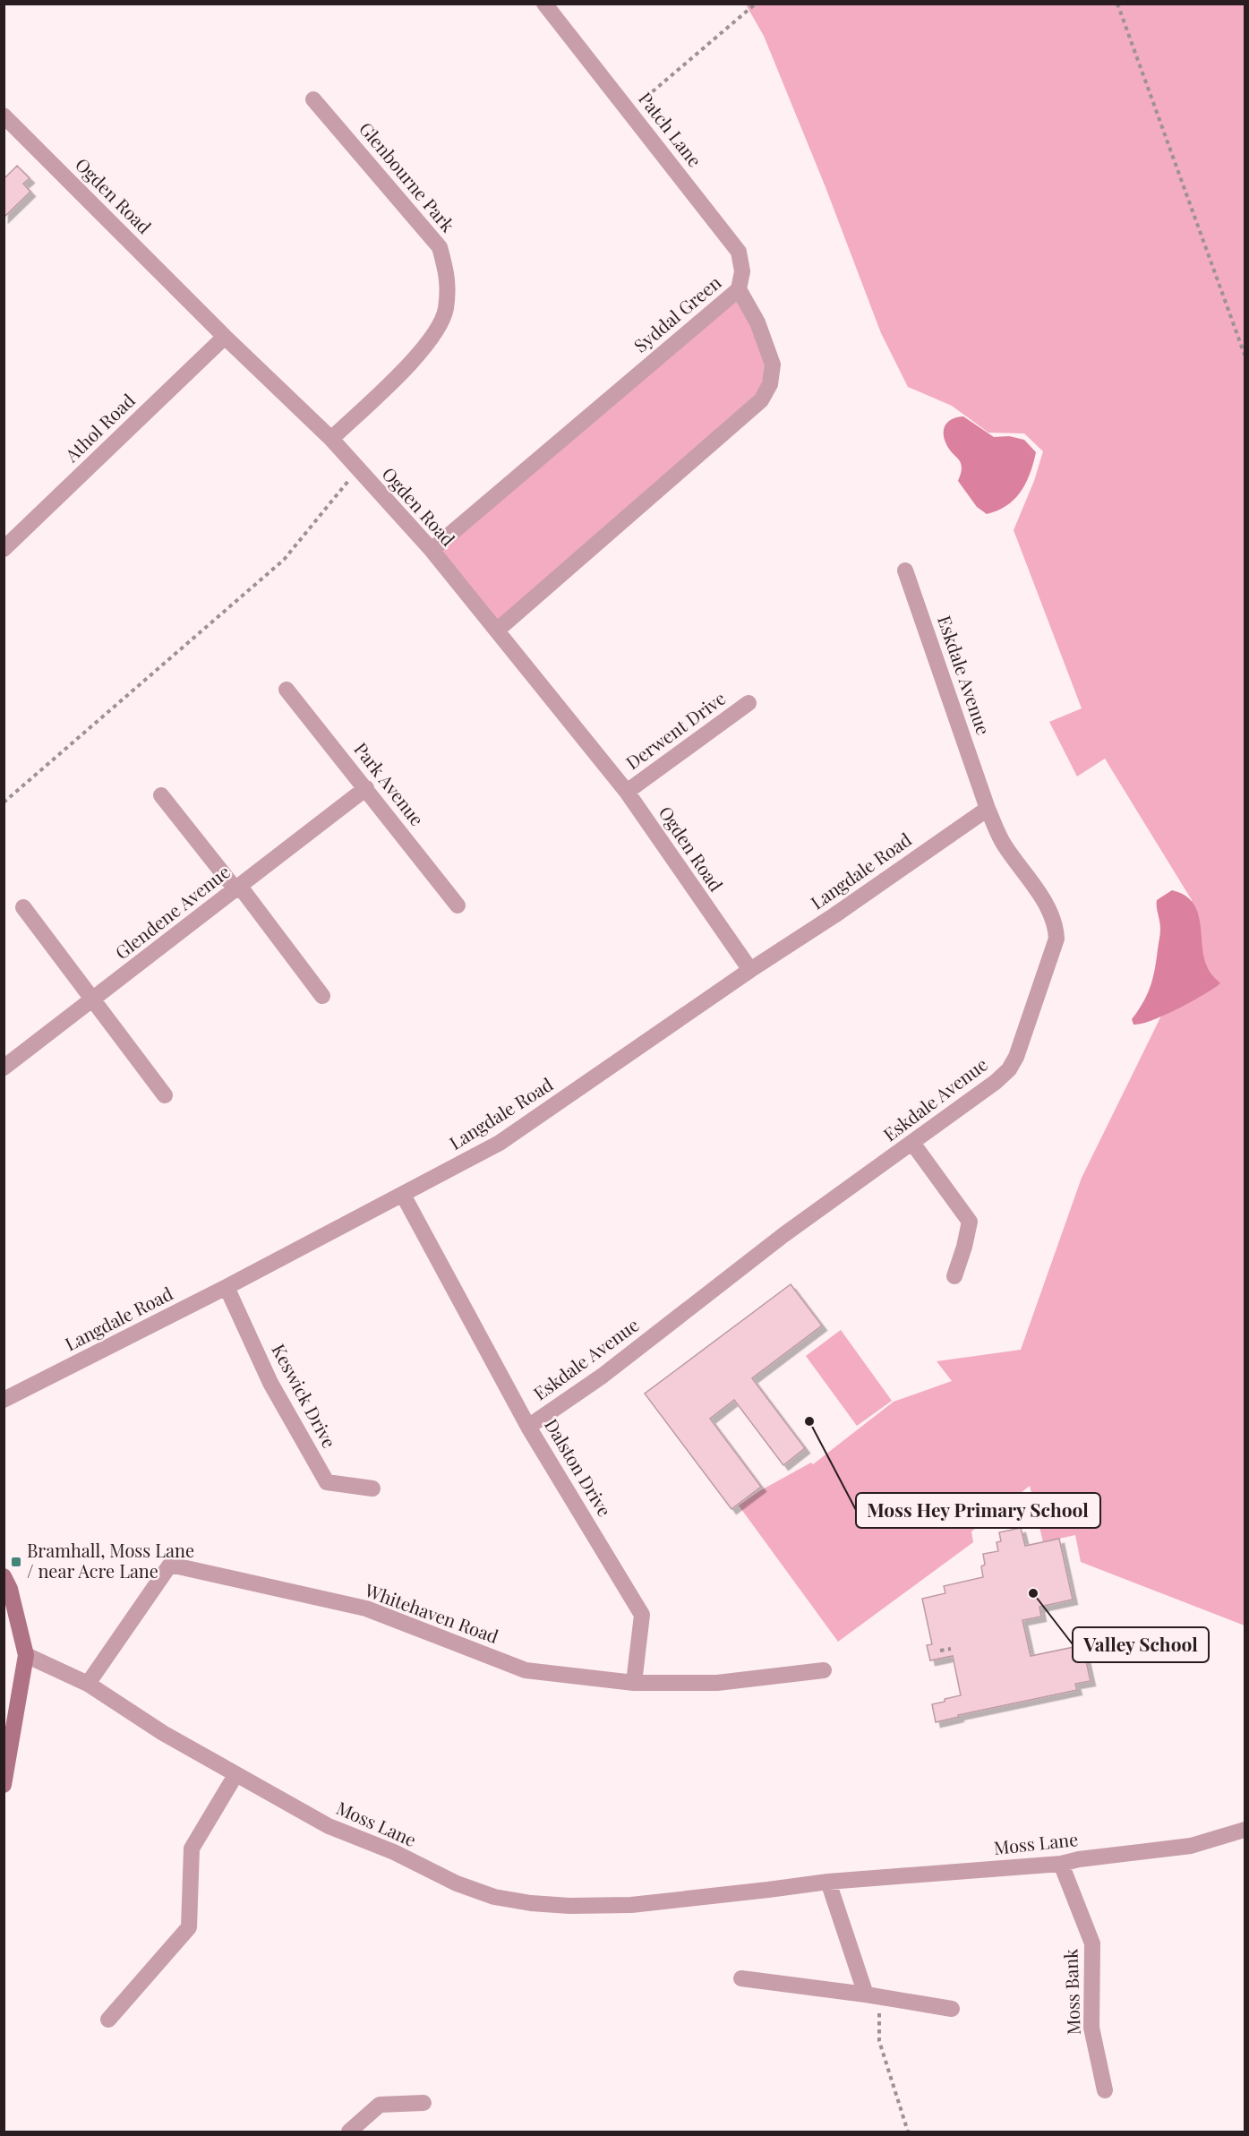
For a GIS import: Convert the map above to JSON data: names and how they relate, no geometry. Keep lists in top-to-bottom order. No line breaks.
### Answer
{"streets":{"street":["Patch Lane","Glenbourne Park","Ogden Road","Syddal Green","Athol Road","Eskdale Avenue","Derwent Drive","Park Avenue","Langdale Road","Glendene Avenue","Keswick Drive","Dalston Drive","Whitehaven Road","Moss Lane","Moss Bank"]},"crossings":[["Patch Lane","Syddal Green"],["Glenbourne Park","Ogden Road"],["Ogden Road","Syddal Green"],["Ogden Road","Athol Road"],["Ogden Road","Derwent Drive"],["Ogden Road","Langdale Road"],["Eskdale Avenue","Langdale Road"],["Eskdale Avenue","Dalston Drive"],["Park Avenue","Glendene Avenue"],["Langdale Road","Keswick Drive"],["Langdale Road","Dalston Drive"],["Dalston Drive","Whitehaven Road"],["Whitehaven Road","Moss Lane"],["Moss Lane","Moss Bank"]],"places":{"other":["Moss Hey Primary School","Valley School"],"transit":["Bramhall, Moss Lane / near Acre Lane"]}}
